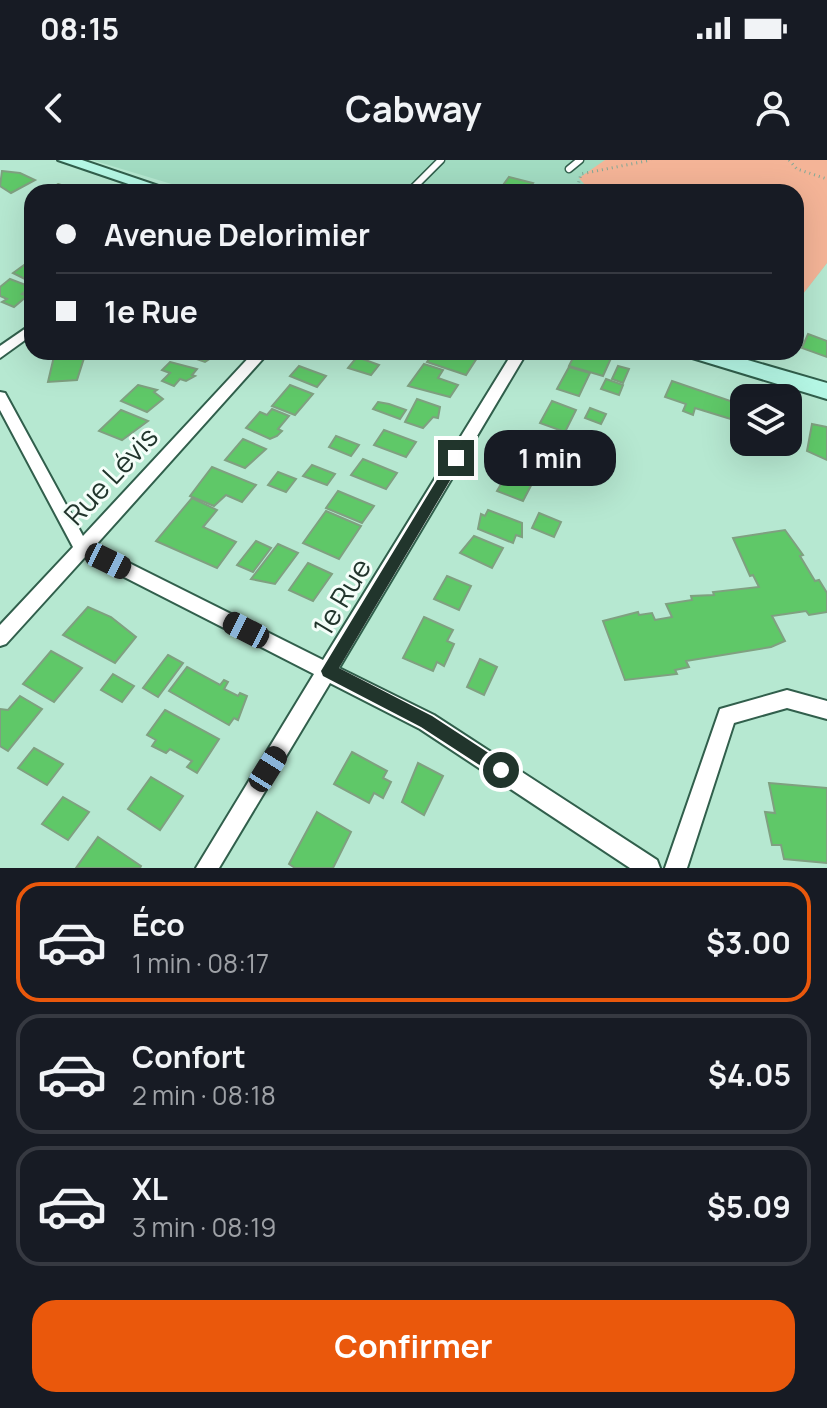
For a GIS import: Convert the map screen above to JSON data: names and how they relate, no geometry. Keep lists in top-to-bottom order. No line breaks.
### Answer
{"streets":{"street":["Rue Lévis","1e Rue"]},"page":{"status":"08:15","header":"Cabway","banner":["Avenue Delorimier","1e Rue"],"bubble":"1 min","list":[{"name":"Éco","note":"1 min · 08:17","value":"$3.00"},{"name":"Confort","note":"2 min · 08:18","value":"$4.05"},{"name":"XL","note":"3 min · 08:19","value":"$5.09"}],"buttons":"Confirmer"}}
